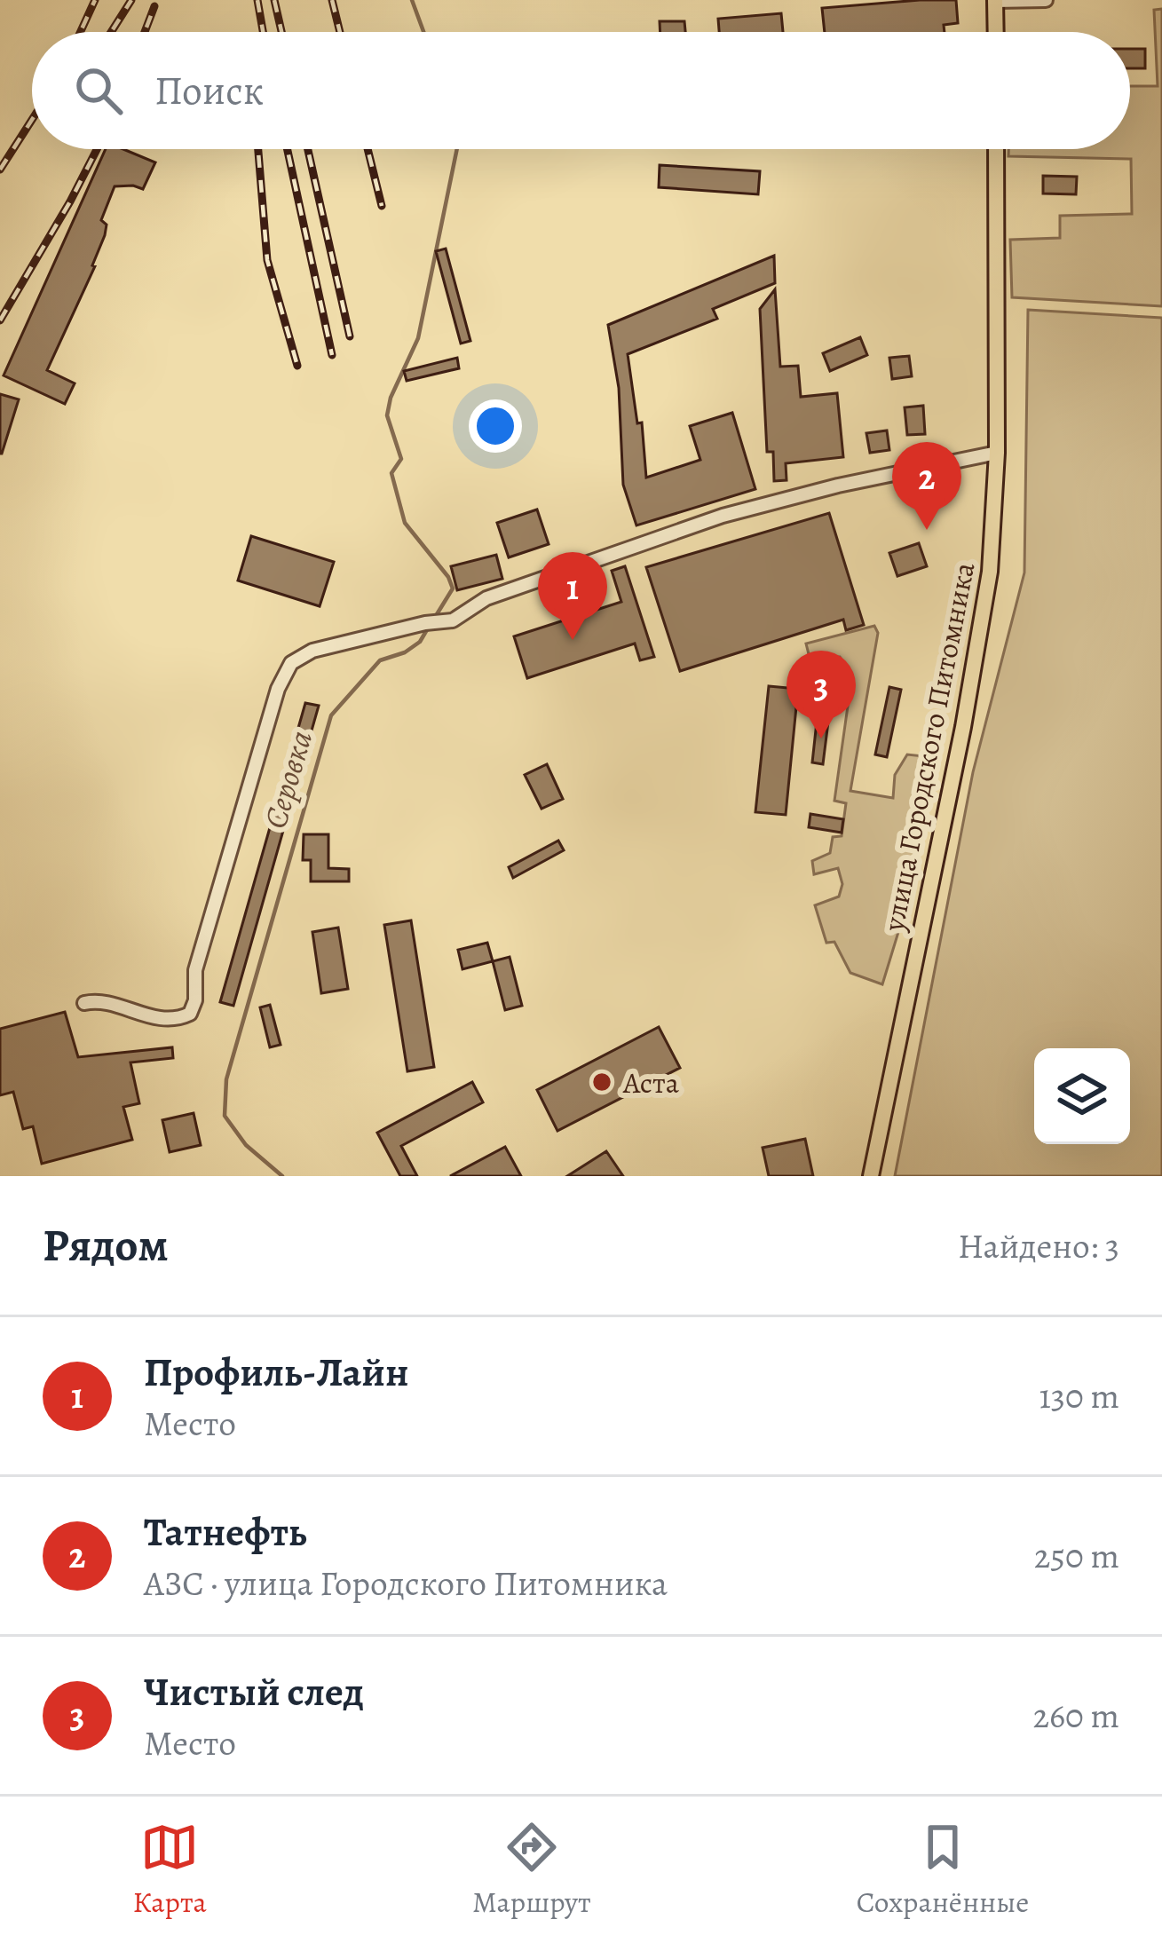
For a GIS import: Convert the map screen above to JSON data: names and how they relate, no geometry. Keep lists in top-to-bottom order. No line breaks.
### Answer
{"streets":{"main road":["улица Городского Питомника"]},"water":["Серовка"],"places":["Аста"],"page":{"search":"Поиск","pins":["2","1","3"],"heading":["Рядом","Найдено: 3"],"list":[{"mark":"1","name":"Профиль-Лайн","note":"Место","value":"130 m"},{"mark":"2","name":"Татнефть","note":"АЗС · улица Городского Питомника","value":"250 m"},{"mark":"3","name":"Чистый след","note":"Место","value":"260 m"}],"nav":["Карта","Маршрут","Сохранённые"]}}
